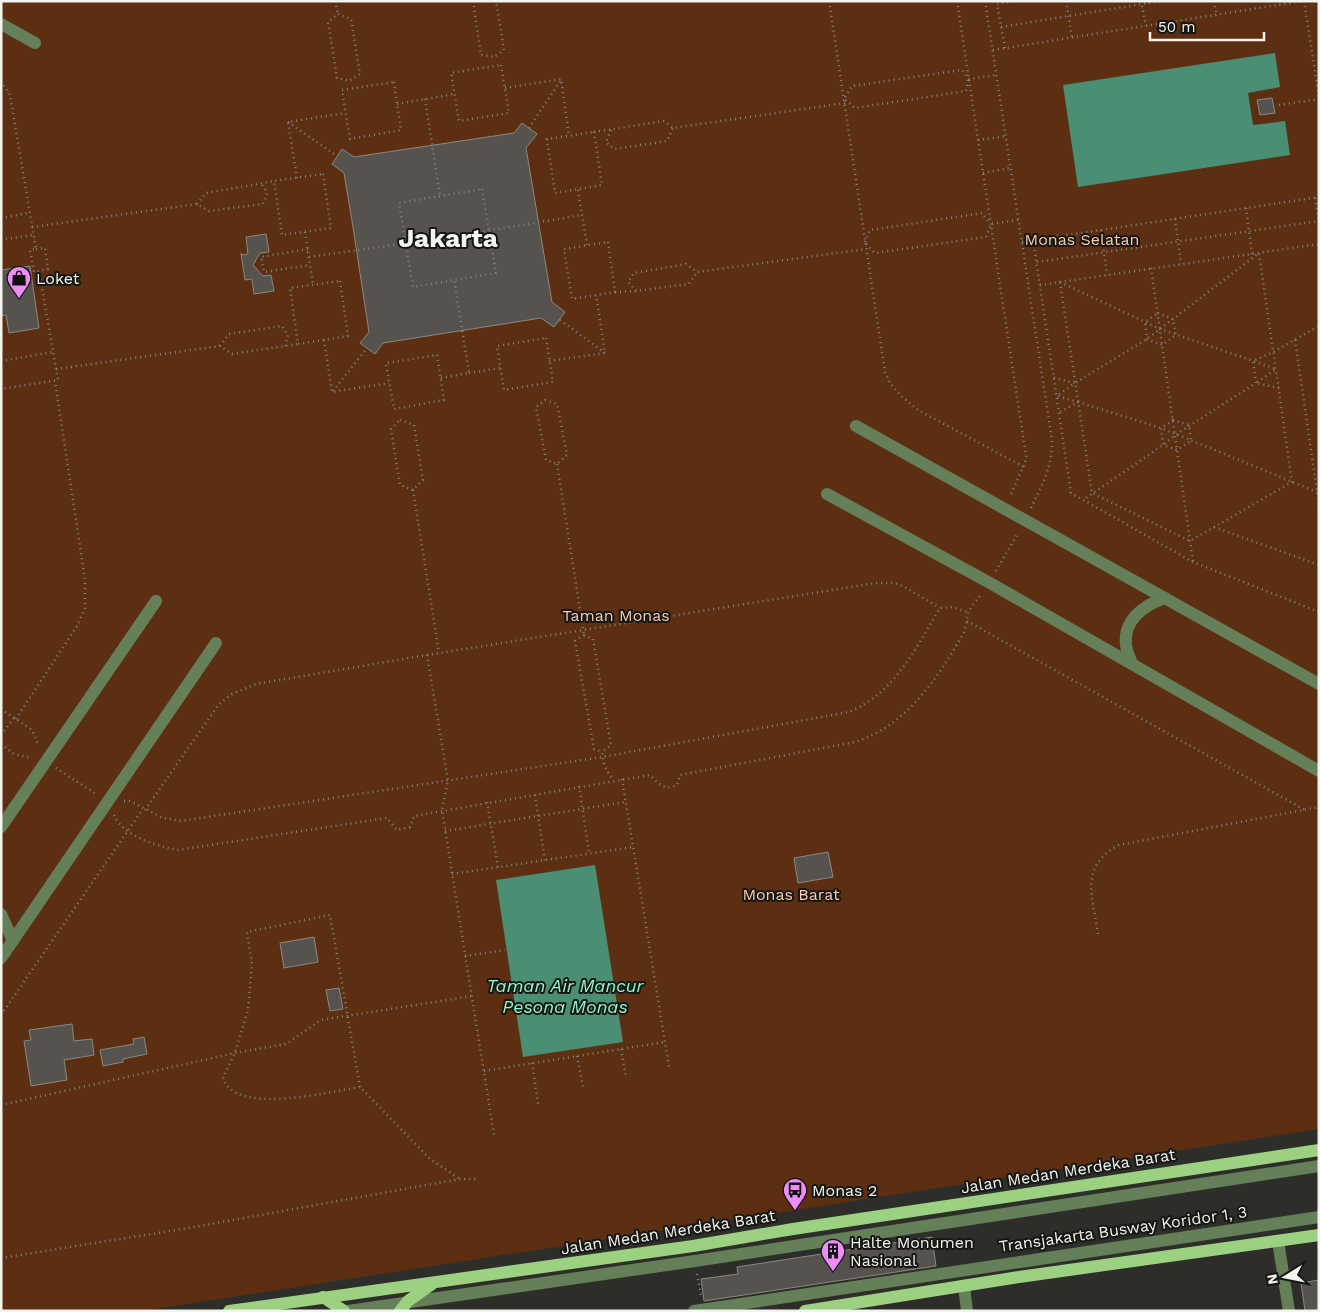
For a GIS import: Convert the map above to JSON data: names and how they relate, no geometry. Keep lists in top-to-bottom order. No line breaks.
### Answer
{"streets":{"main road":["Jalan Medan Merdeka Barat"],"street":["Transjakarta Busway Koridor 1, 3"]},"districts":["Jakarta"],"water":["Taman Air Mancur Pesona Monas"],"parks":["Monas Selatan","Taman Monas","Monas Barat"],"places":{"shop":["Loket"],"bus stop":["Monas 2"],"building":["Halte Monumen Nasional"]},"scale_bar":"50 m","north":"left"}
